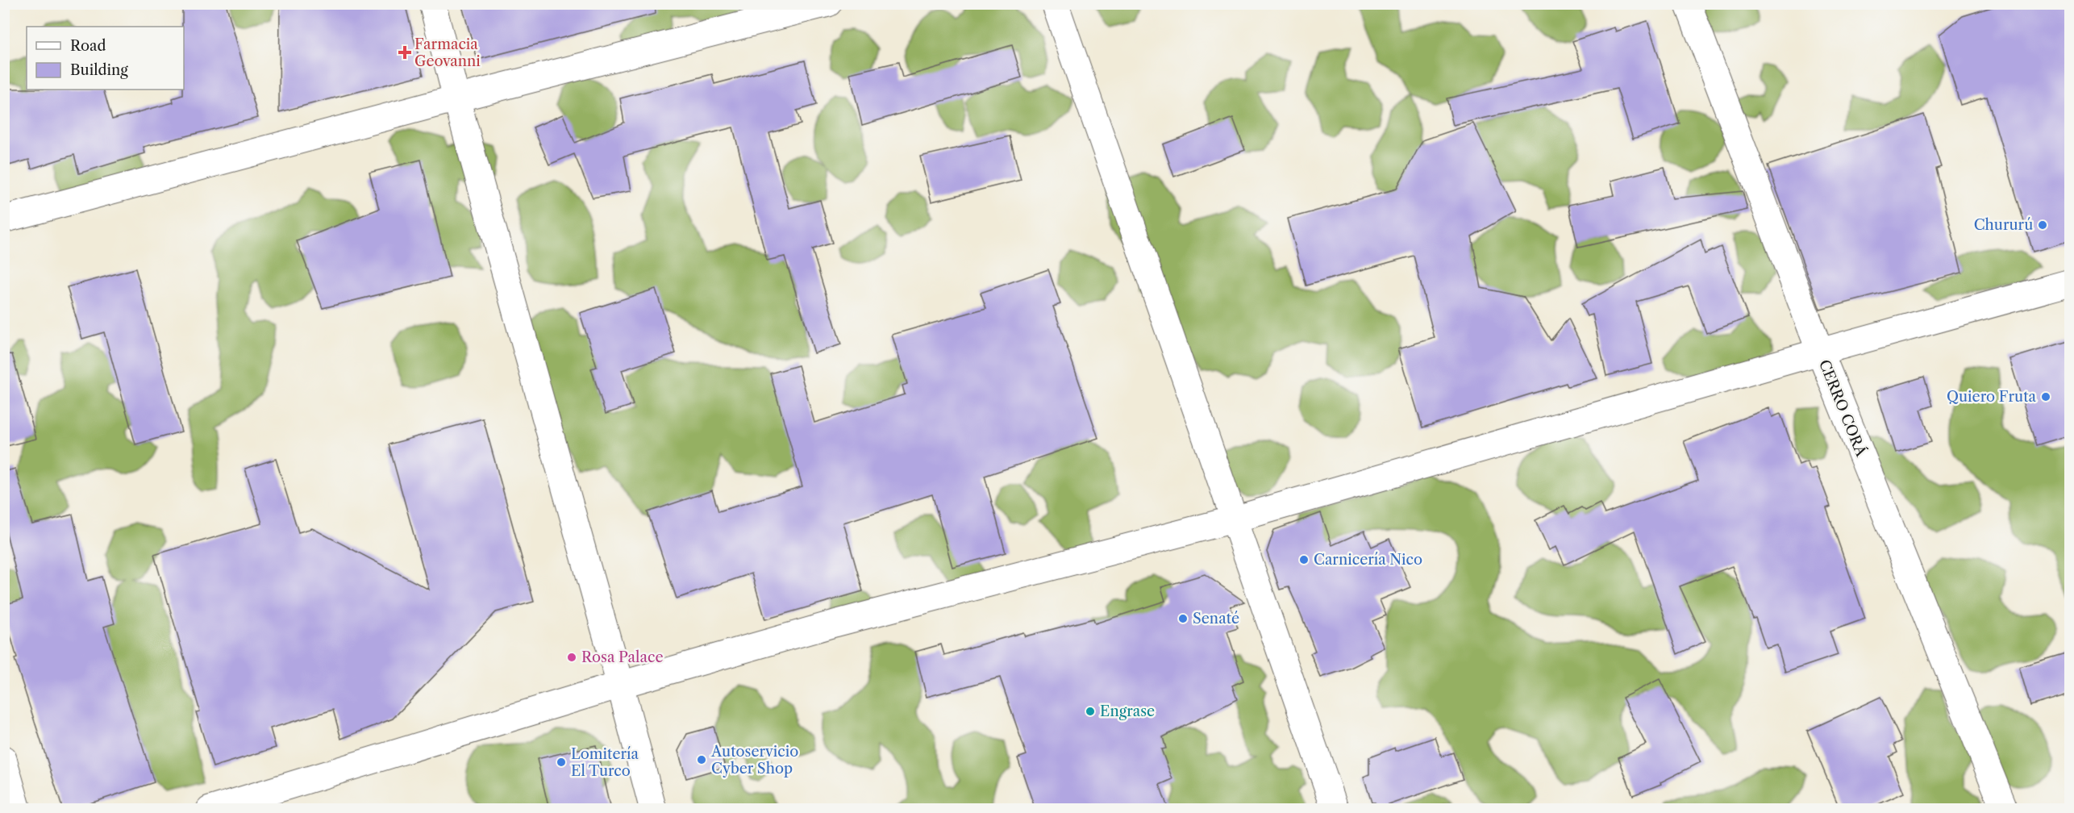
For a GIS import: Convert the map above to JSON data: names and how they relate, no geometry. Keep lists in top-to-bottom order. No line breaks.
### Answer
{"streets":{"main road":["CERRO CORÁ"]},"places":{"health":["Farmacia Geovanni"],"other":["Chururú","Quiero Fruta","Carnicería Nico","Senaté","Rosa Palace","Engrase","Autoservicio Cyber Shop","Lomitería El Turco"]},"legend":["Road","Building"]}
